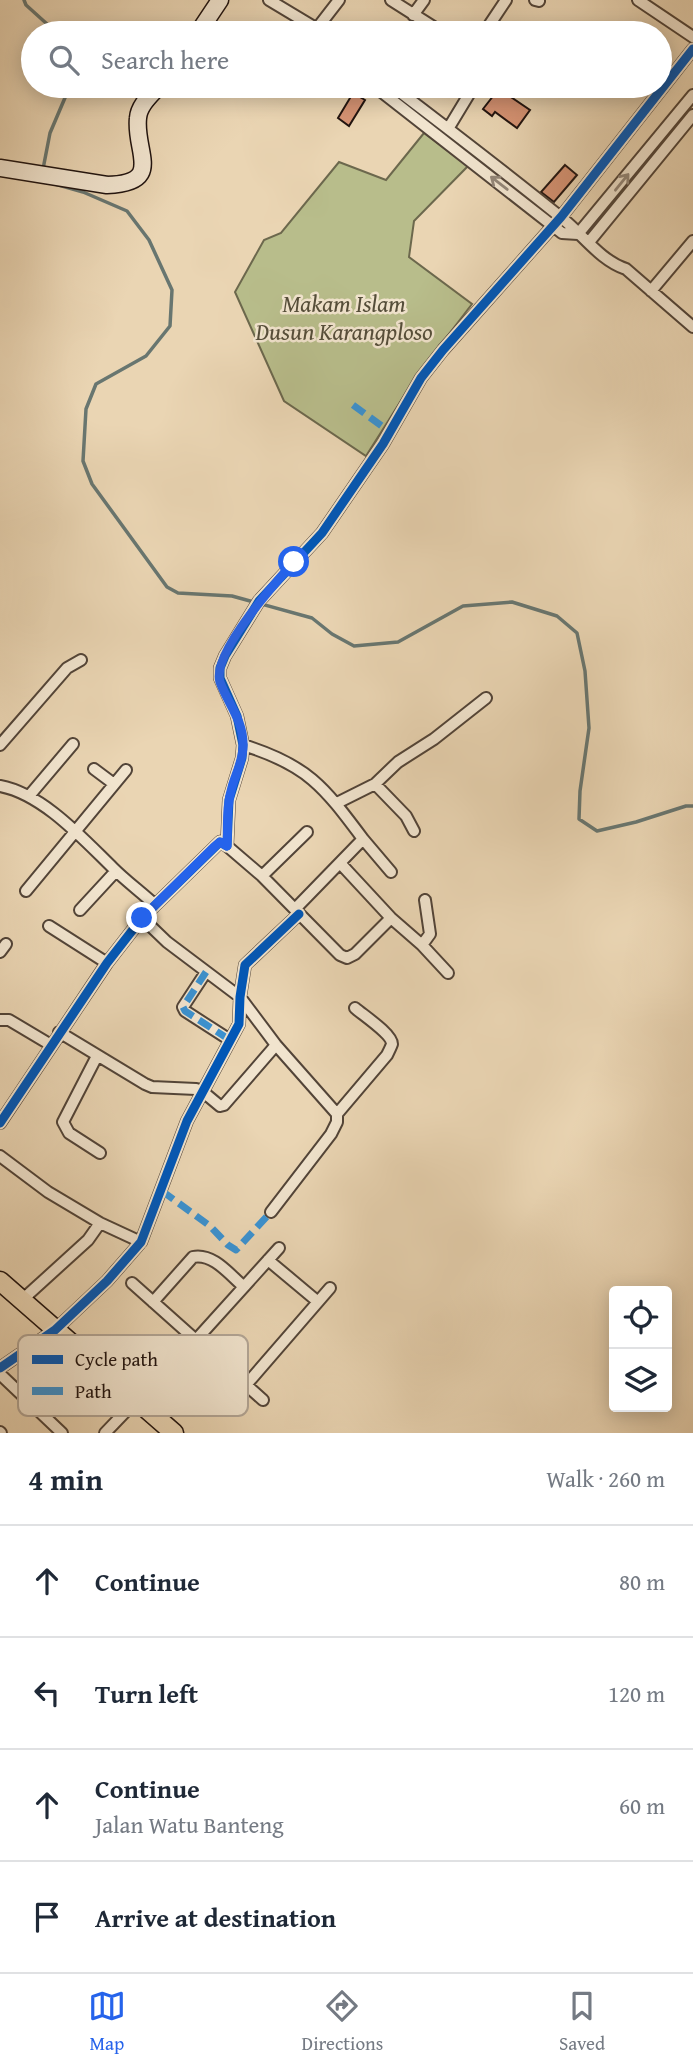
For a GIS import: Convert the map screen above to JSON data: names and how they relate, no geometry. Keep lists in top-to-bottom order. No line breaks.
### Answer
{"parks":["Makam Islam Dusun Karangploso"],"legend":["Cycle path","Path"],"page":{"search":"Search here","heading":["4 min","Walk · 260 m"],"list":[["Continue","80 m"],["Turn left","120 m"],["Continue","Jalan Watu Banteng","60 m"],"Arrive at destination"],"nav":["Map","Directions","Saved"]}}
